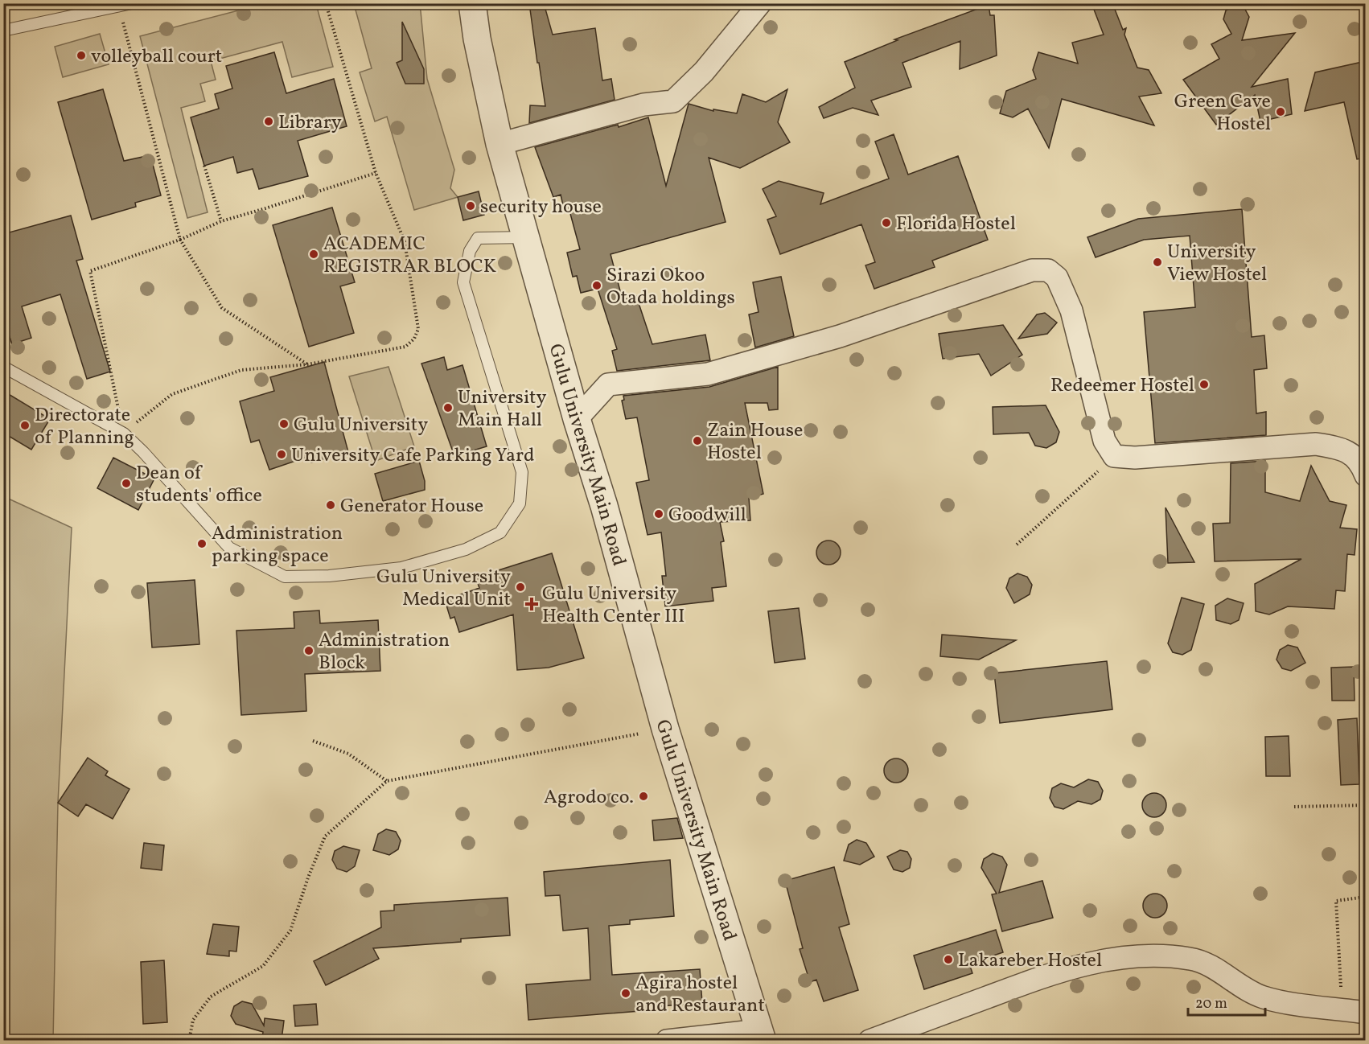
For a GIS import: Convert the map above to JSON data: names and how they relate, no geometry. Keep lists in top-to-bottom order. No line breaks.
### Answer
{"streets":{"street":["Gulu University Main Road"]},"places":{"other":["volleyball court","Green Cave Hostel","Library","security house","Florida Hostel","ACADEMIC REGISTRAR BLOCK","University View Hostel","Sirazi Okoo Otada holdings","Redeemer Hostel","University Main Hall","Gulu University","Directorate of Planning","Zain House Hostel","University Cafe Parking Yard","Dean of students' office","Generator House","Goodwill","Administration parking space","Gulu University Medical Unit","Administration Block","Agrodo co.","Lakareber Hostel","Agira hostel and Restaurant"],"health":["Gulu University Health Center III"]},"scale_bar":"20 m"}
